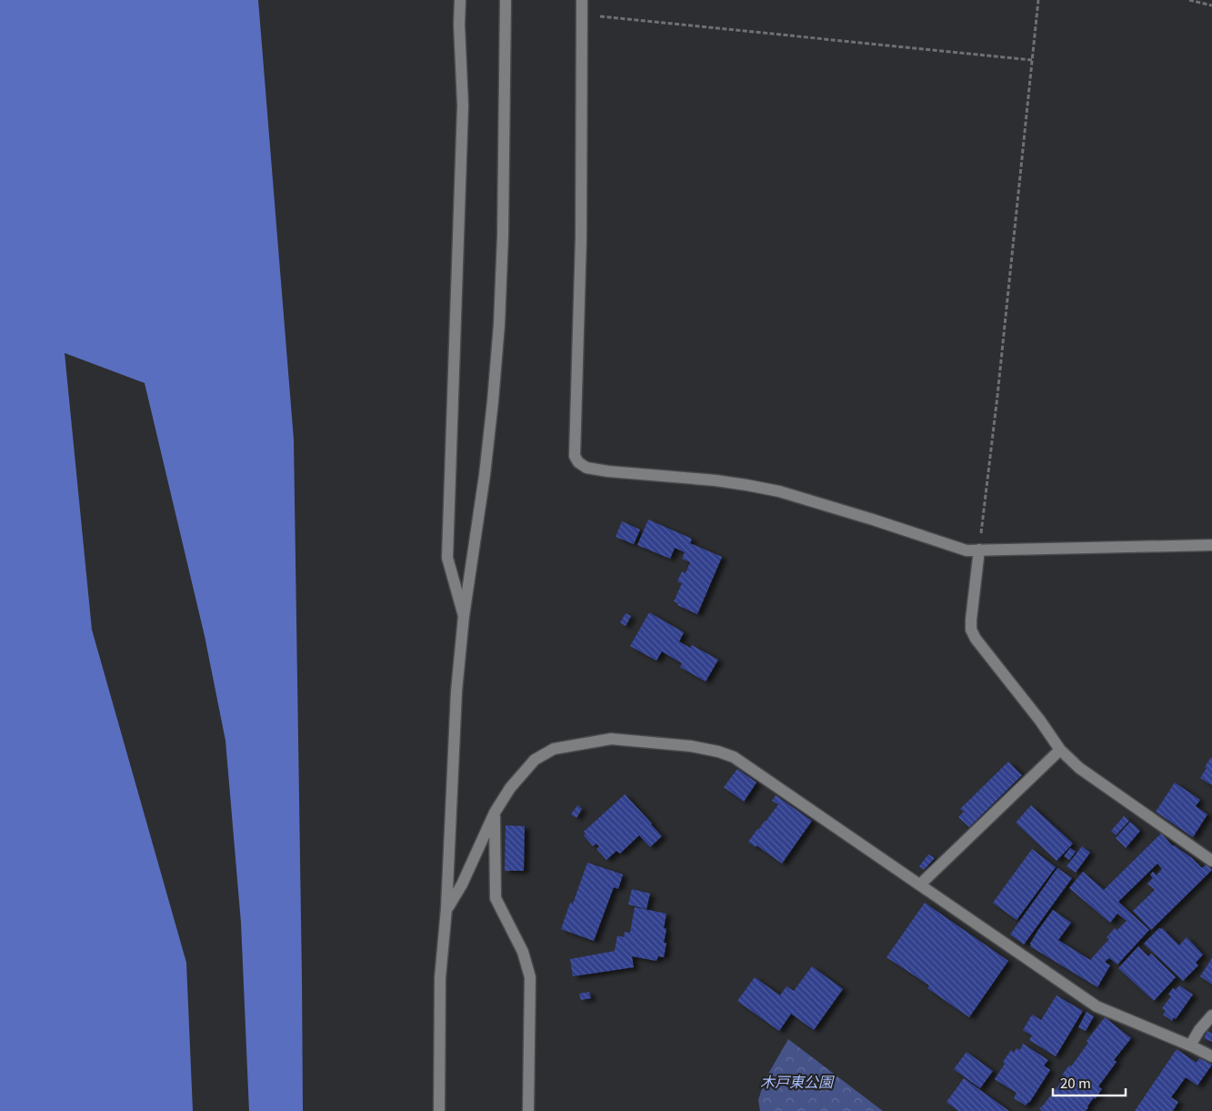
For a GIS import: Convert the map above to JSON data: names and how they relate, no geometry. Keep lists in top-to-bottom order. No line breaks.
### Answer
{"parks":["木戸東公園"],"scale_bar":"20 m"}
